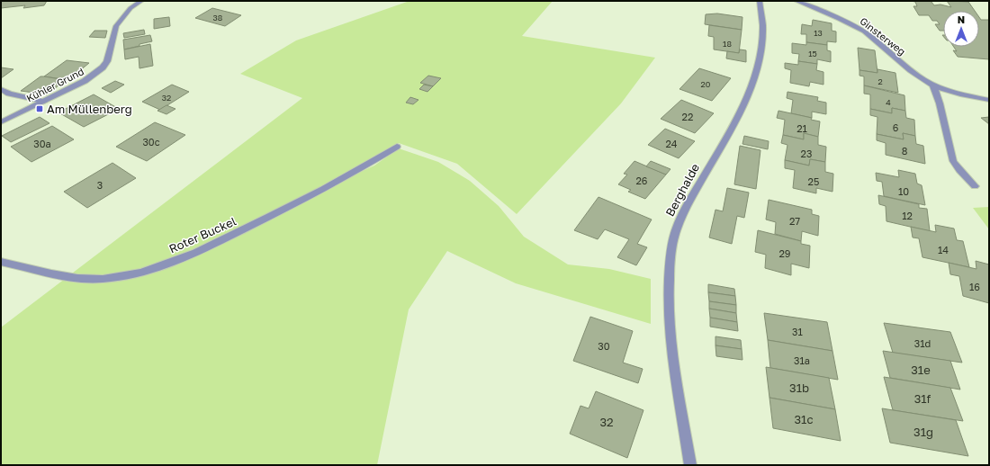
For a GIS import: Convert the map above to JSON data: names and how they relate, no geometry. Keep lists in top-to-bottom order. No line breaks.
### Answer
{"streets":{"street":["Ginsterweg","Kühler Grund","Berghalde","Roter Buckel"]},"places":{"transit":["Am Müllenberg"]},"house_numbers":["38","13","18","15","2","20","32","4","22","6","21","30c","30a","24","8","23","26","25","3","10","12","27","14","29","16","31","31d","30","31a","31e","31b","31f","31c","32","31g"],"north":"top"}
